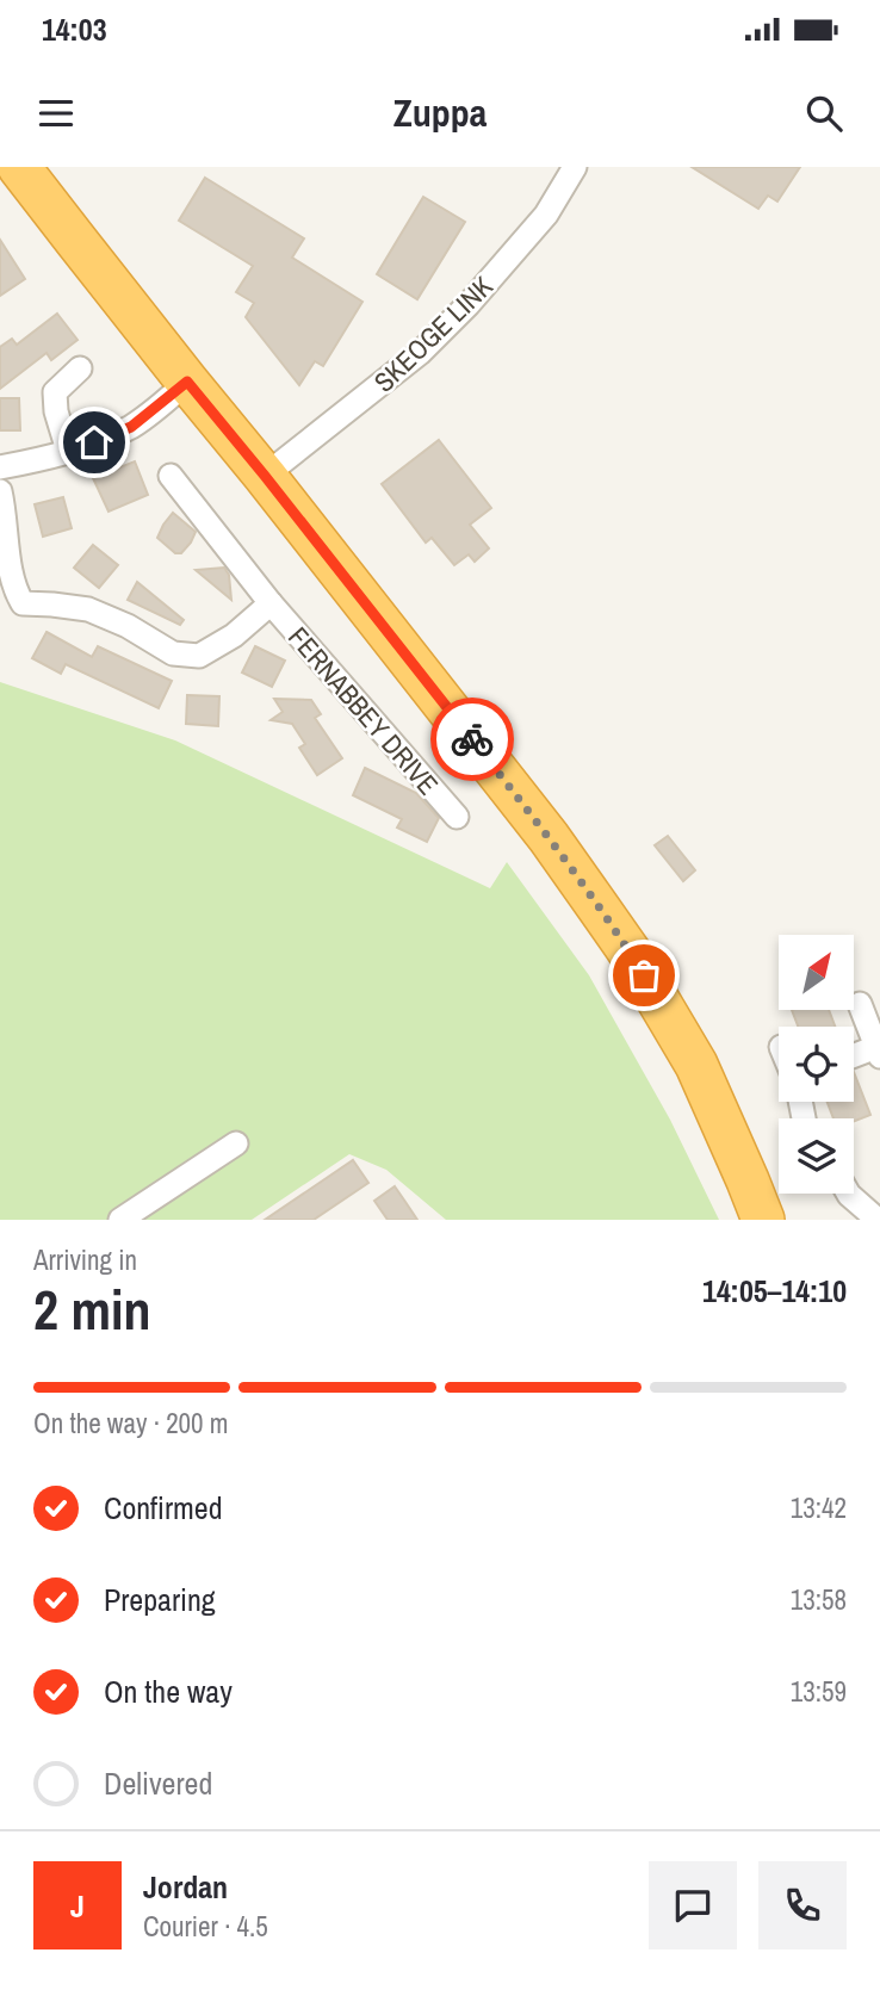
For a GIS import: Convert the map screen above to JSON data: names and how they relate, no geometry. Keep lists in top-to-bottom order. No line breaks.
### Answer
{"streets":{"street":["SKEOGE LINK","FERNABBEY DRIVE"]},"north":"top right","page":{"status":"14:03","header":"Zuppa","heading":["2 min","Arriving in","14:05–14:10"],"panel":["Jordan","Courier · 4.5"],"bar":"On the way · 200 m","list":[["Confirmed","13:42"],["Preparing","13:58"],["On the way","13:59"],"Delivered"],"round":"J"}}
